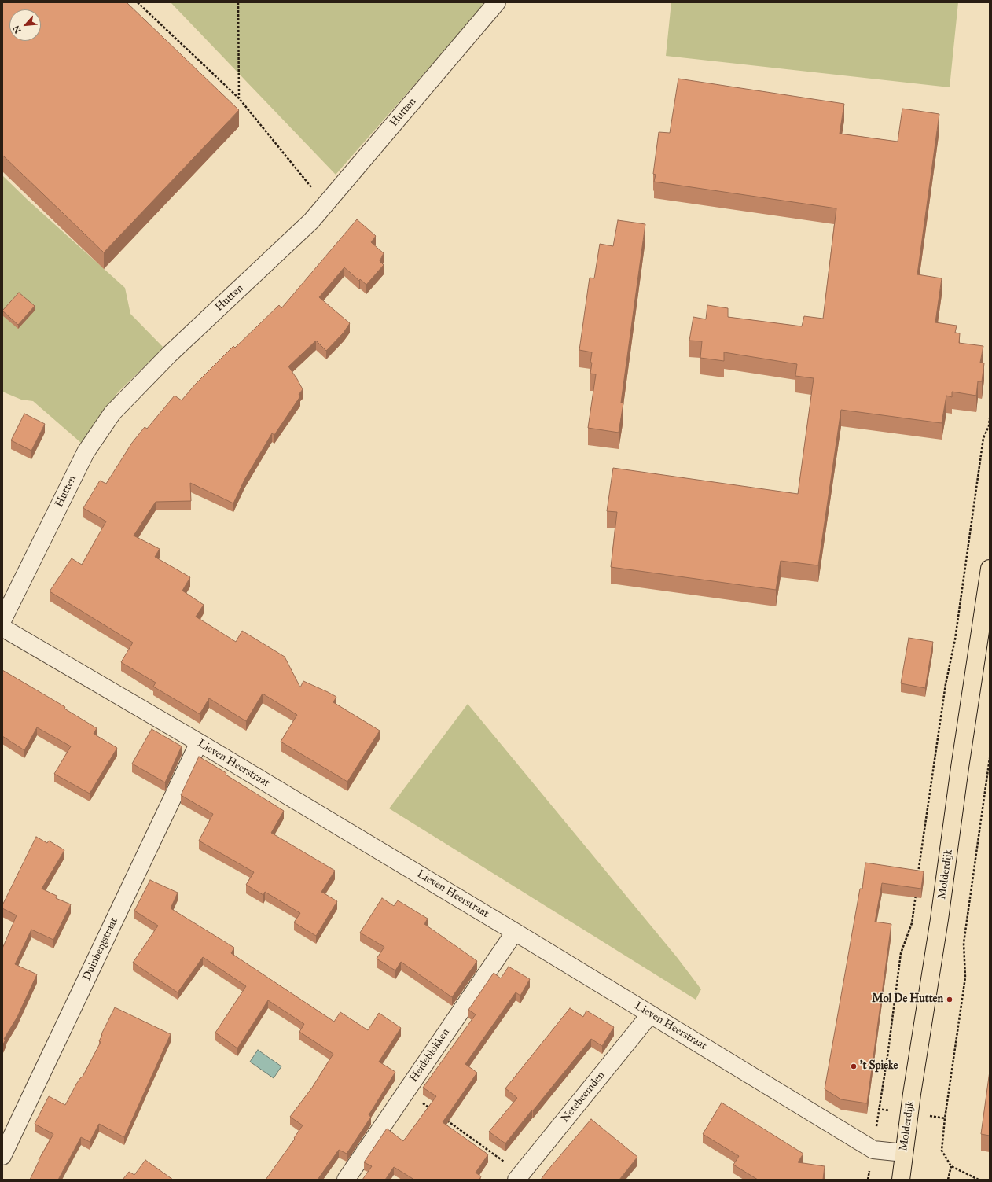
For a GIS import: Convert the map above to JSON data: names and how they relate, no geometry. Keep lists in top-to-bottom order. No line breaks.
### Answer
{"streets":{"main road":["Molderdijk"],"street":["Hutten","Lieven Heerstraat","Duinbergstraat","Heideblokken","Netebeemden"]},"crossings":[["Lieven Heerstraat","Molderdijk"],["Lieven Heerstraat","Duinbergstraat"],["Lieven Heerstraat","Heideblokken"],["Lieven Heerstraat","Netebeemden"]],"places":["Mol De Hutten","'t Spieke"],"north":"bottom left"}
